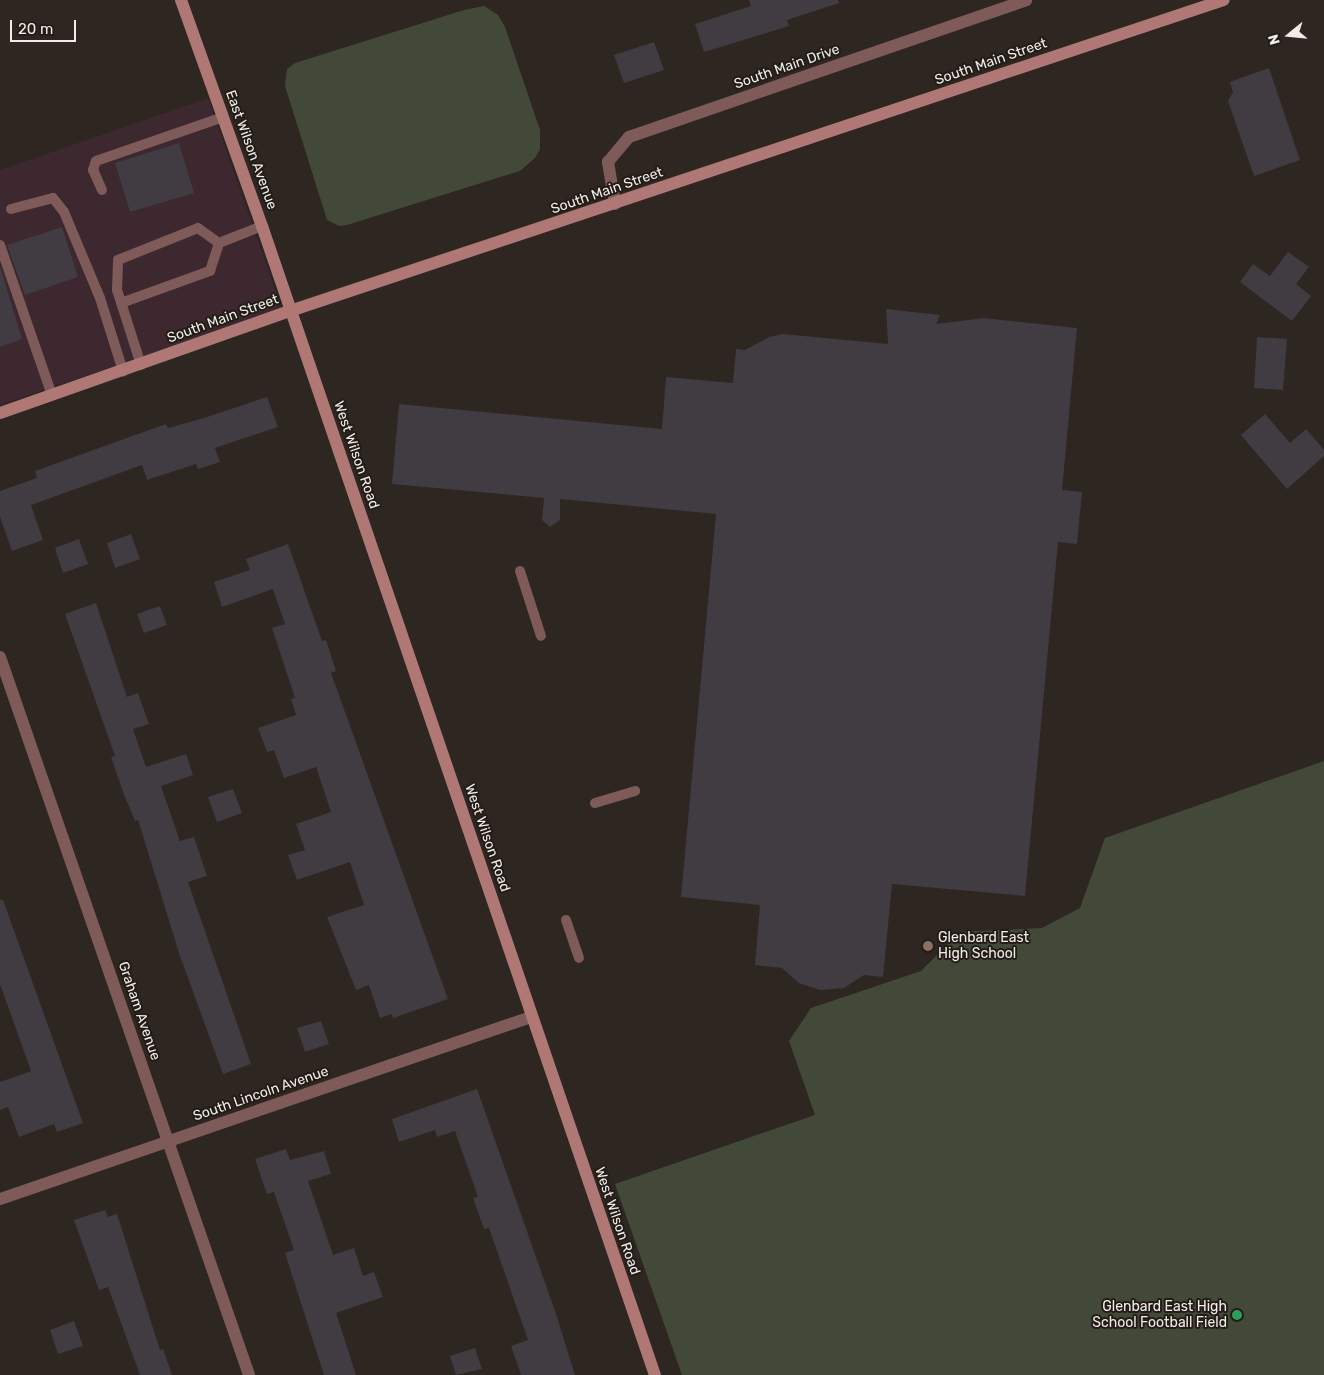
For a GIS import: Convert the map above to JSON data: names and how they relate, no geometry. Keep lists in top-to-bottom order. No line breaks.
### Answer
{"streets":{"street":["South Main Street","South Main Drive","East Wilson Avenue","West Wilson Road","Graham Avenue","South Lincoln Avenue"]},"crossings":[["South Main Street","South Main Drive"],["South Main Street","East Wilson Avenue"],["South Main Street","West Wilson Road"],["East Wilson Avenue","West Wilson Road"],["West Wilson Road","South Lincoln Avenue"],["Graham Avenue","South Lincoln Avenue"]],"places":["Glenbard East High School","Glenbard East High School Football Field"],"scale_bar":"20 m","north":"left"}
